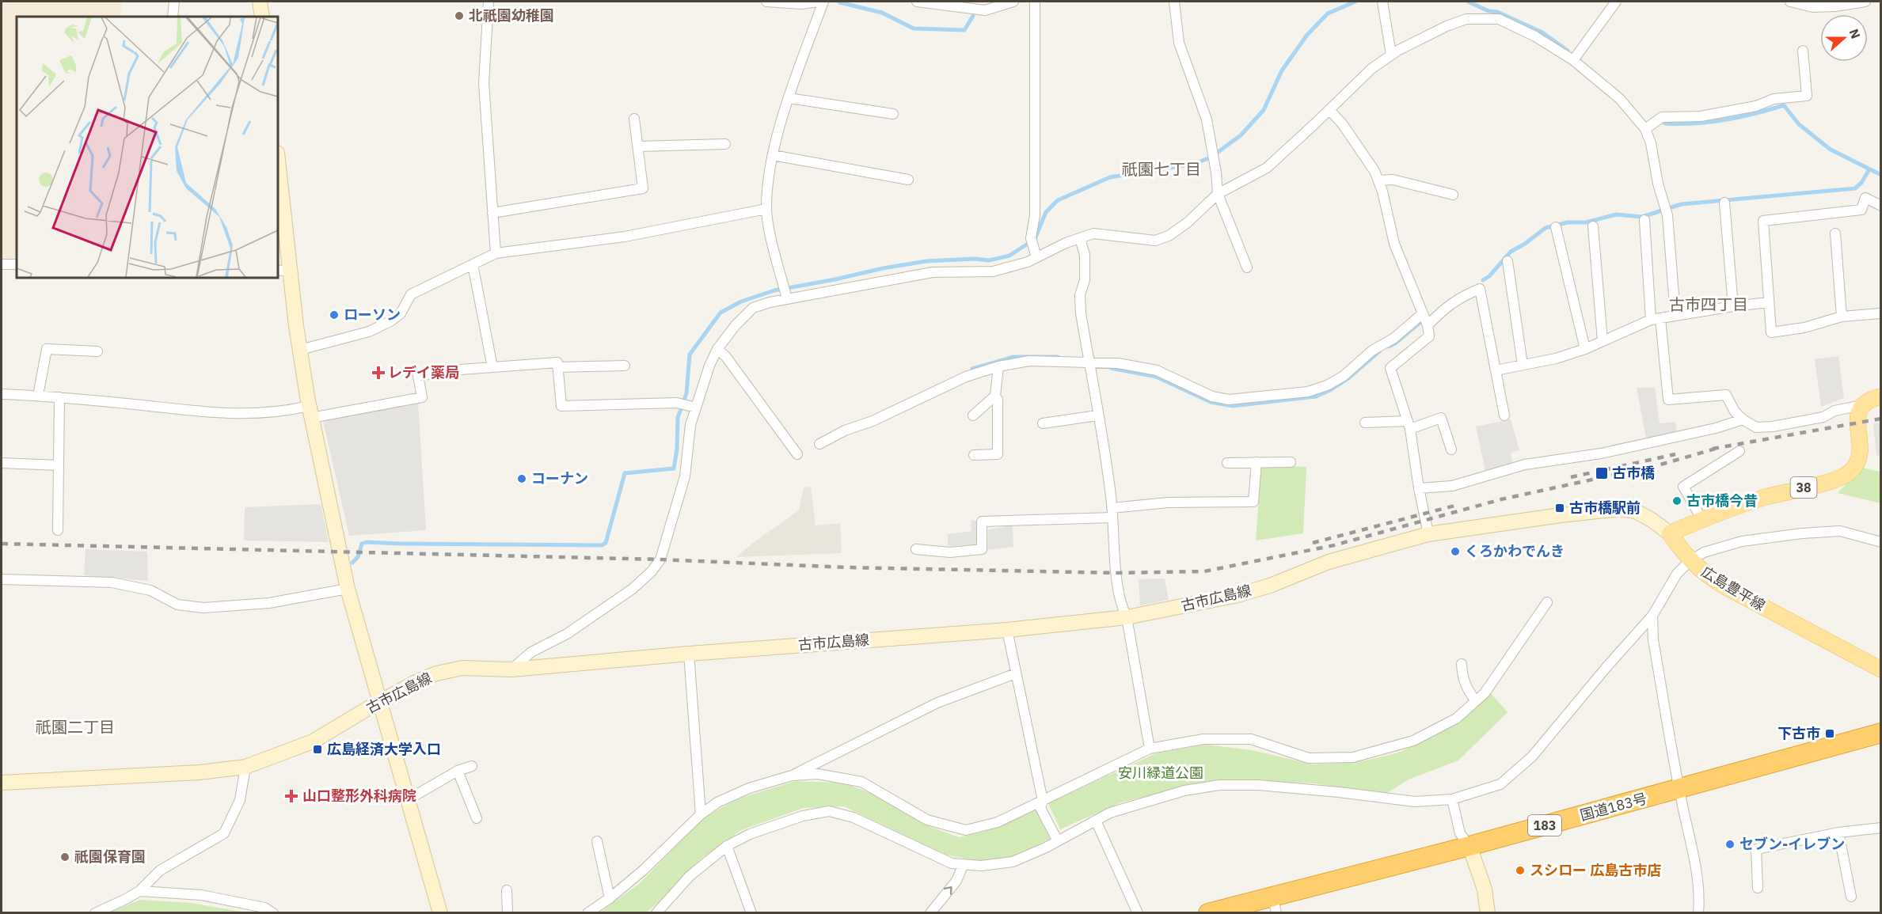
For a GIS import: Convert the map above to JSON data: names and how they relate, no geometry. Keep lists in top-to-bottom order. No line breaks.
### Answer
{"streets":{"highway":["国道183号","183"],"main road":["38","広島豊平線","古市広島線"]},"crossings":[["38","広島豊平線"],["38","古市広島線"],["広島豊平線","古市広島線"]],"districts":["祇園七丁目","古市四丁目","祇園二丁目"],"parks":["安川緑道公園"],"places":{"other":["北祇園幼稚園","ローソン","コーナン","古市橋今昔","くろかわでんき","セブン-イレブン","祇園保育園","スシロー 広島古市店"],"health":["レデイ薬局","山口整形外科病院"],"transit":["古市橋","古市橋駅前","下古市","広島経済大学入口"]},"north":"right"}
